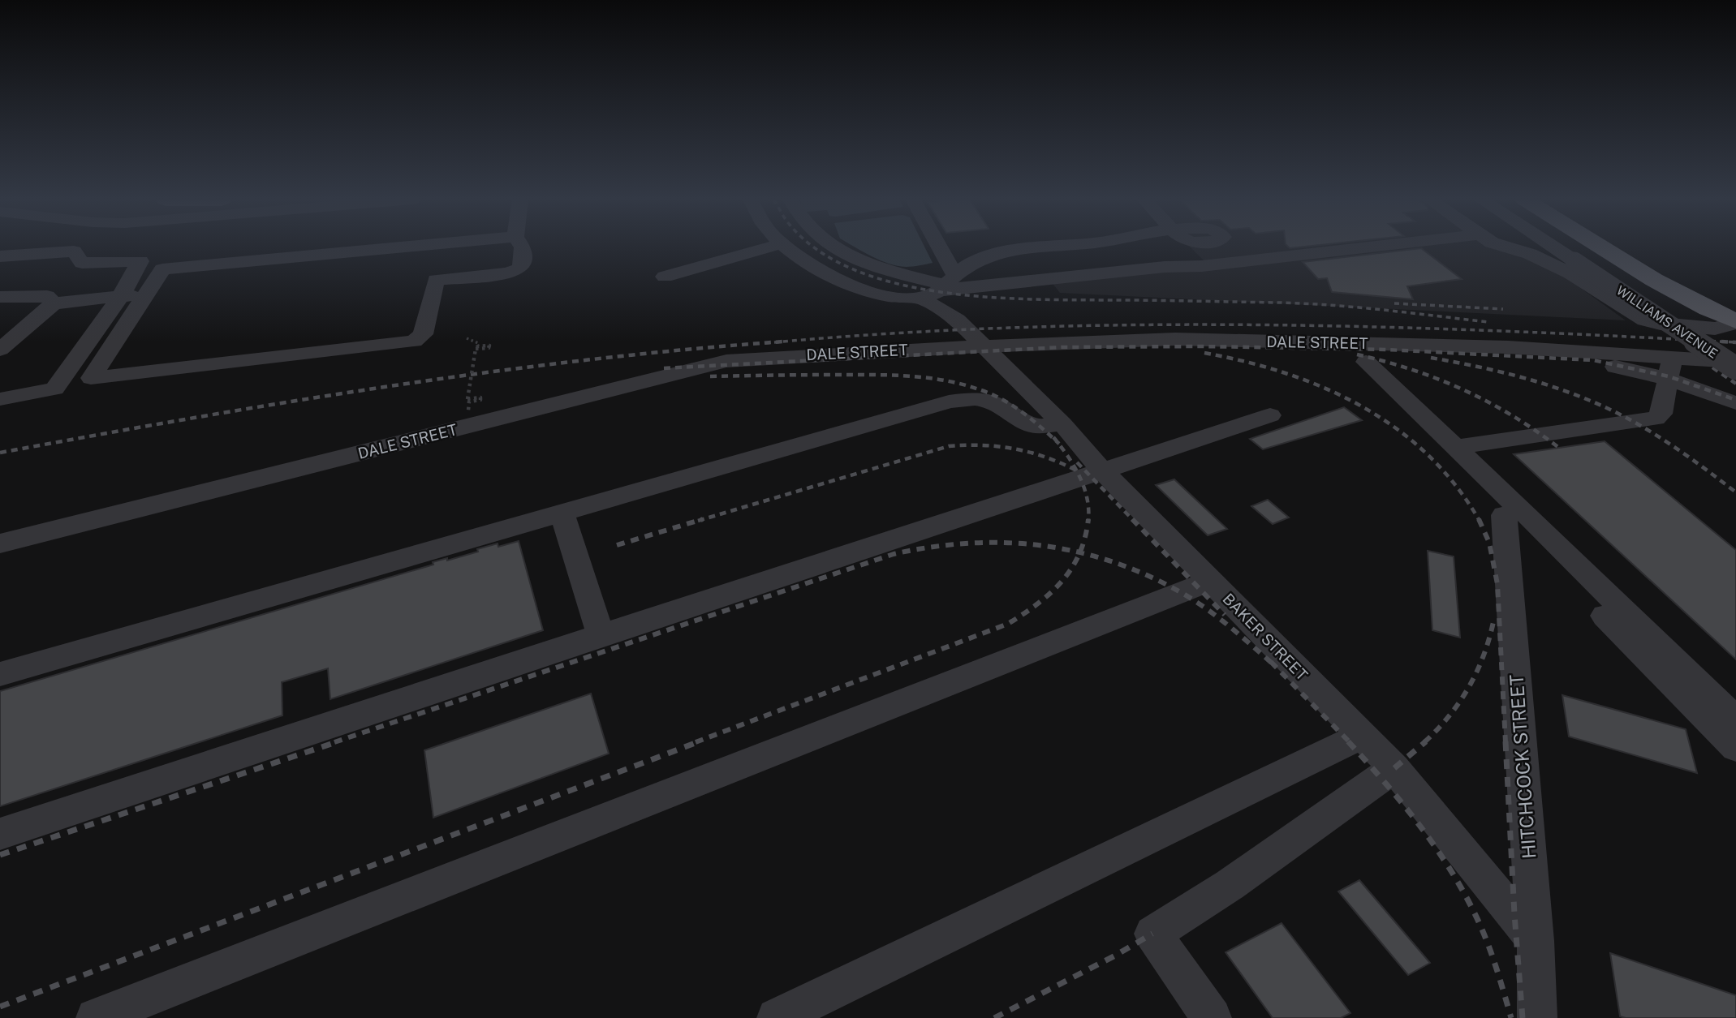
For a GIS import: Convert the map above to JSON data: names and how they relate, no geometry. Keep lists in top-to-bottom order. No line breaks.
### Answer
{"streets":{"street":["WILLIAMS AVENUE","DALE STREET","BAKER STREET","HITCHCOCK STREET"]},"crossings":[["DALE STREET","BAKER STREET"],["BAKER STREET","HITCHCOCK STREET"]]}
